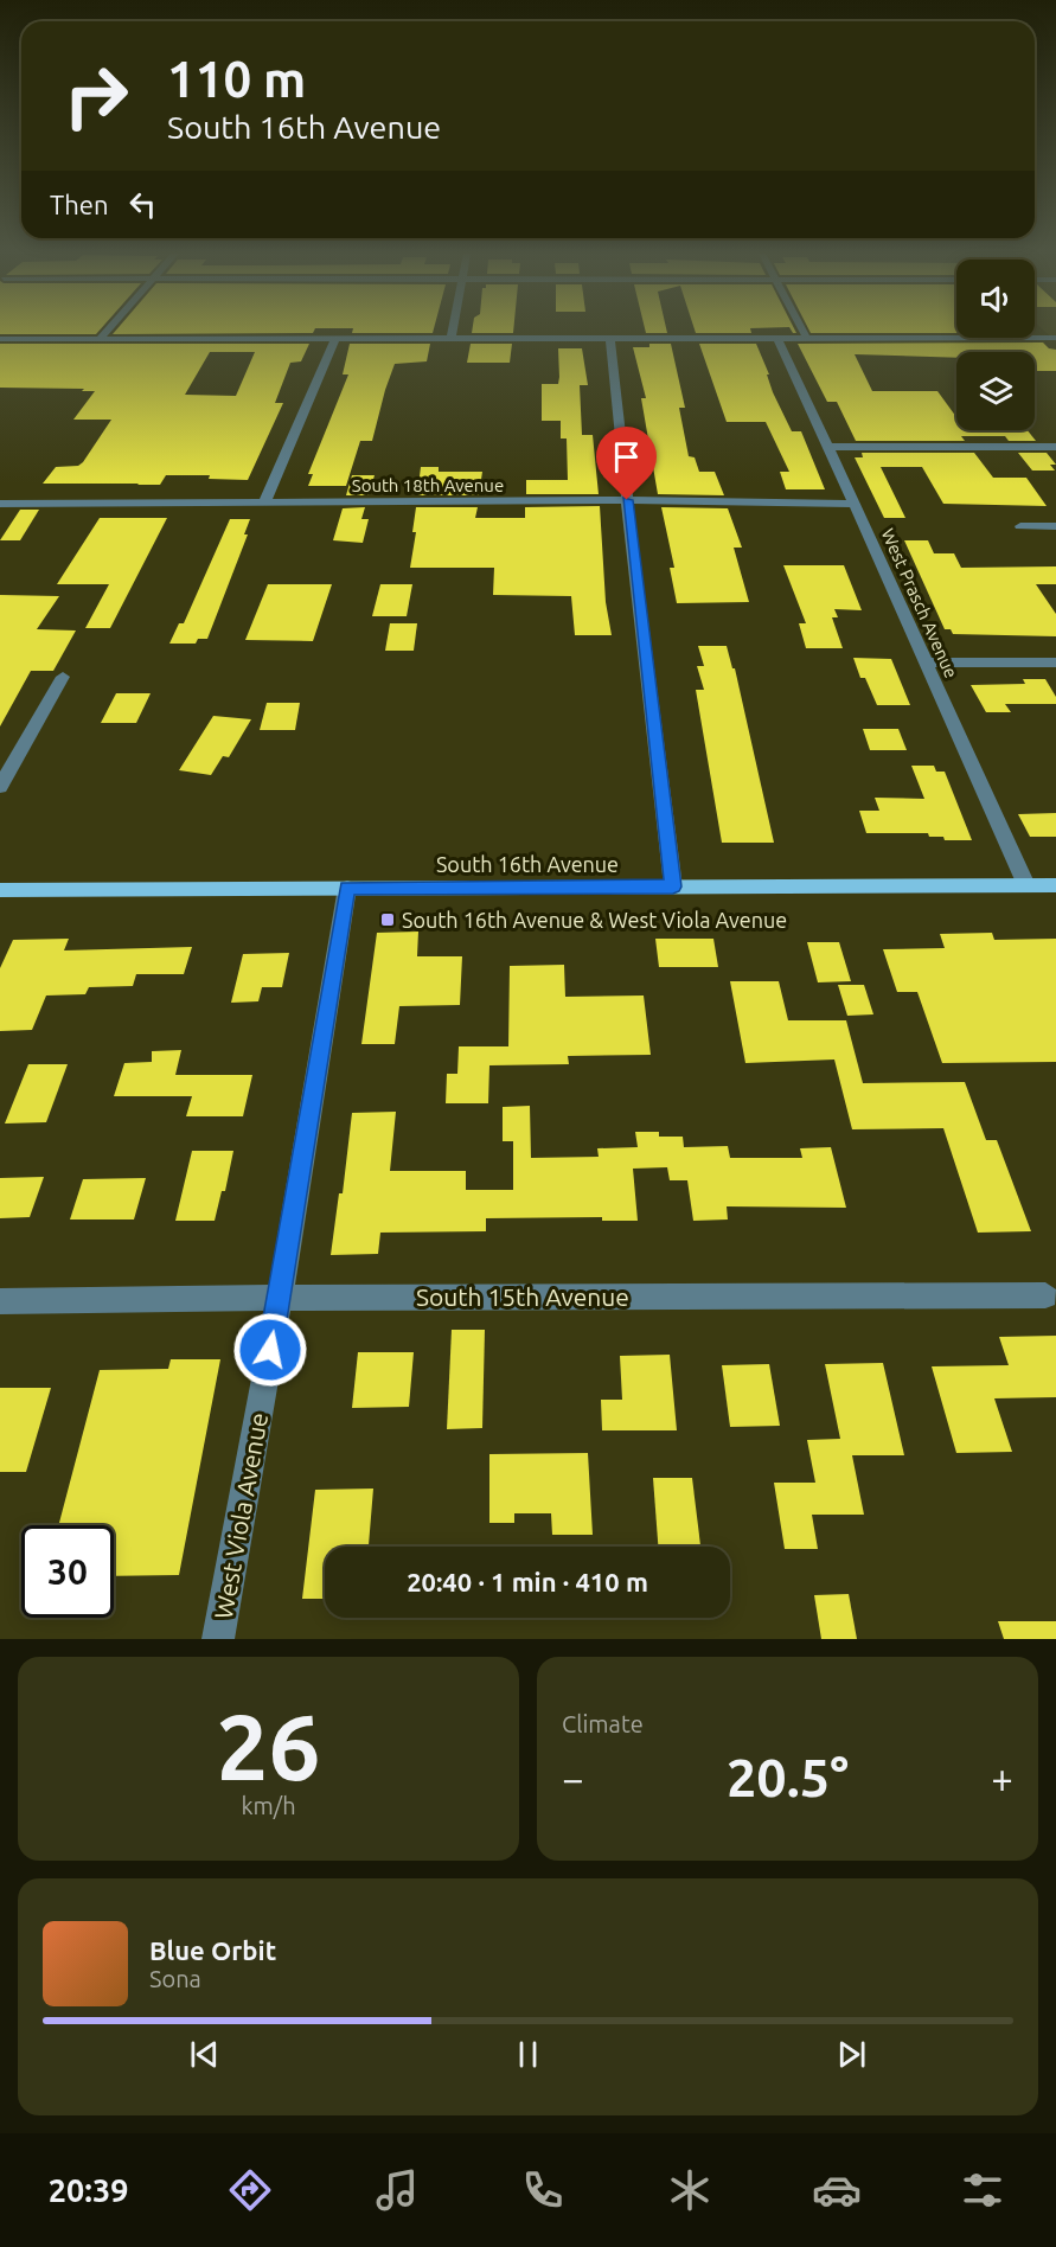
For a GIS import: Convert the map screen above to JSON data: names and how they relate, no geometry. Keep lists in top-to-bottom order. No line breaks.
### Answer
{"streets":{"main road":["South 16th Avenue"],"street":["South 18th Avenue","West Prasch Avenue","South 15th Avenue","West Viola Avenue"]},"crossings":[["South 18th Avenue","West Prasch Avenue"],["West Prasch Avenue","South 16th Avenue"],["South 16th Avenue","West Viola Avenue"],["South 15th Avenue","West Viola Avenue"]],"places":{"transit":["South 16th Avenue & West Viola Avenue"]},"page":{"turn":["110 m","South 16th Avenue"],"then":"Then","limit":"30","trip":"20:40 · 1 min · 410 m","tile":[["26","km/h"],"Climate"],"heat":["−","20.5°","+"],"song":["Blue Orbit","Sona"],"tabs":"20:39"}}
